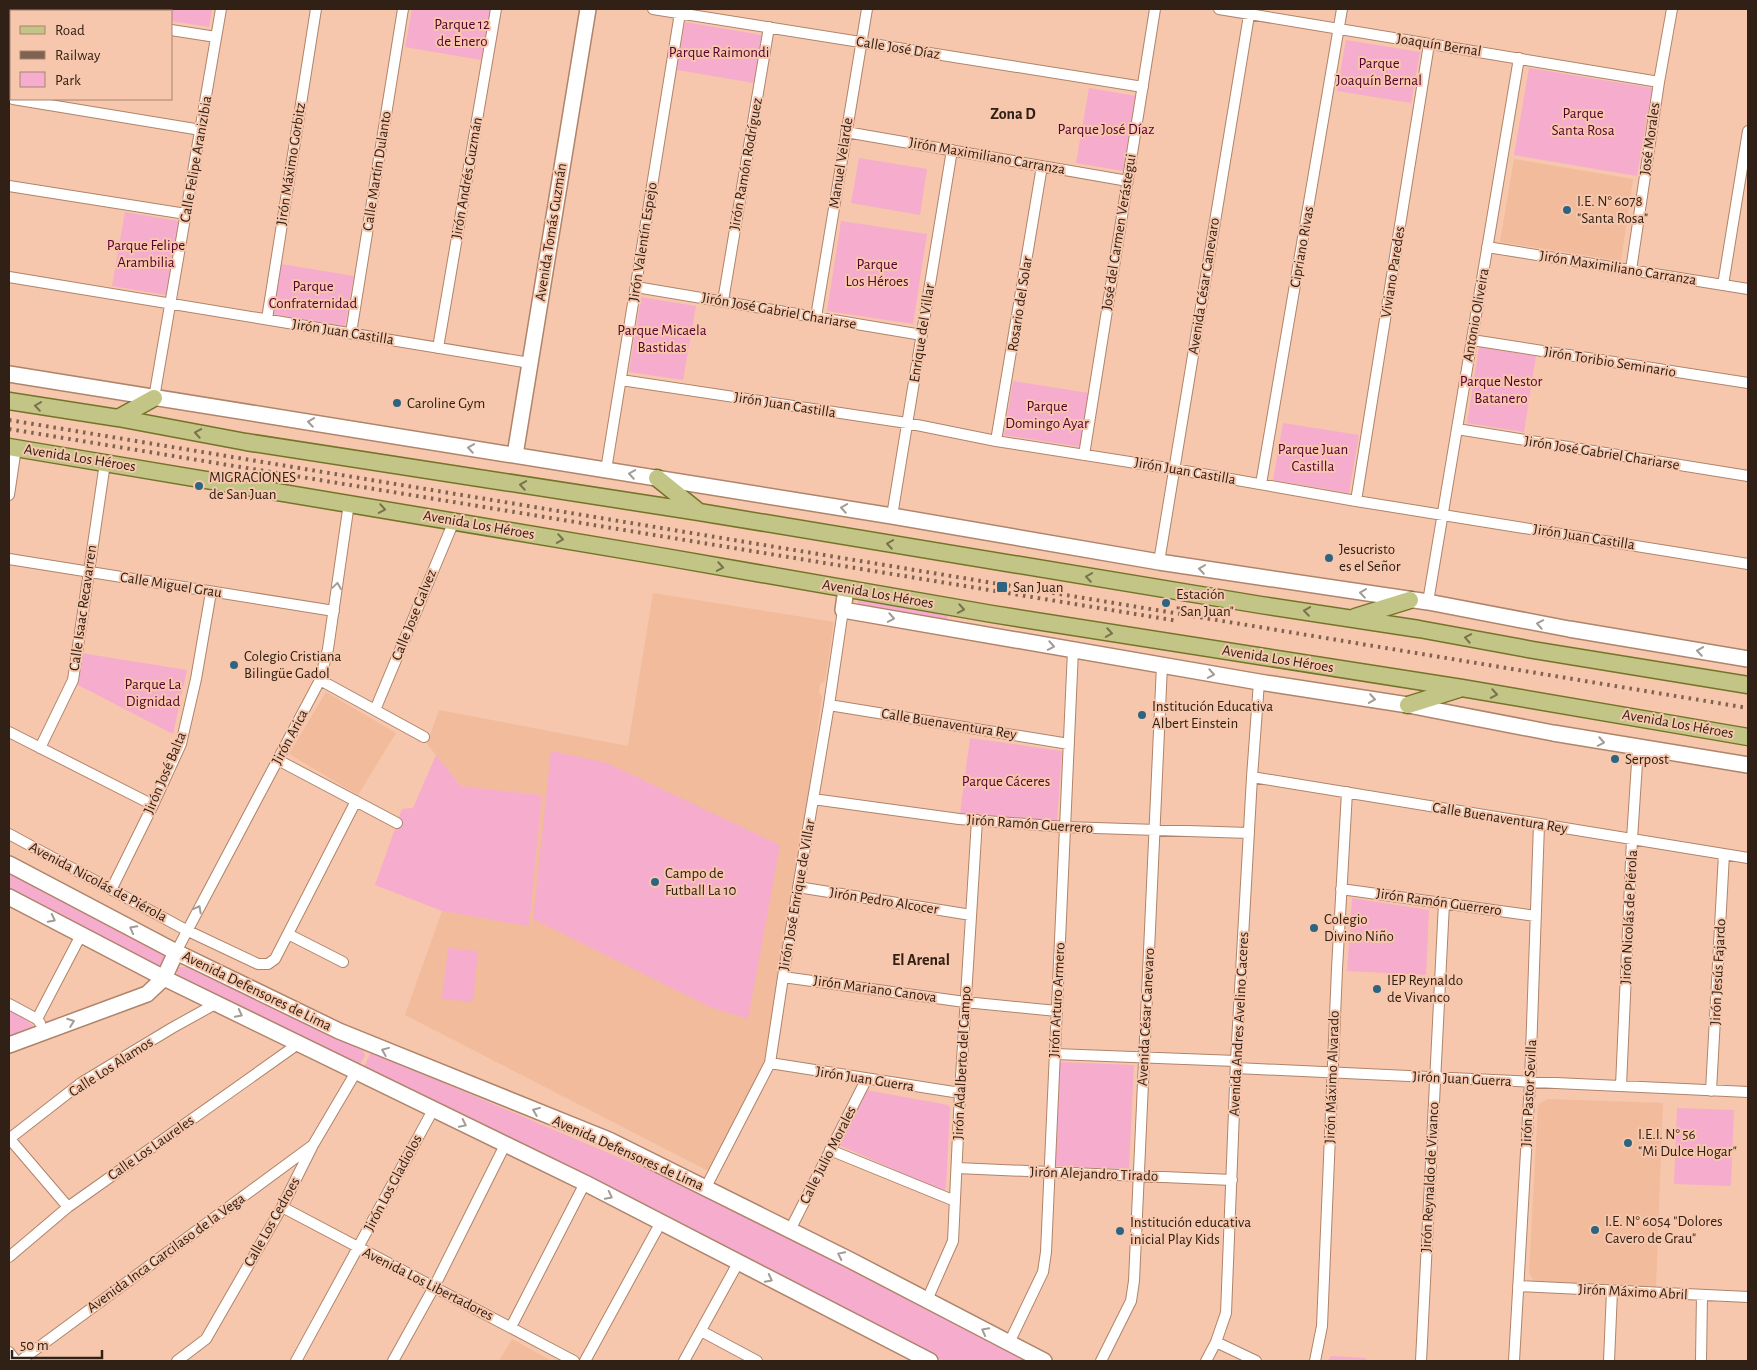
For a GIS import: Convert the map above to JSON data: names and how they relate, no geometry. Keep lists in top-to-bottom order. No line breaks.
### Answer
{"streets":{"main road":["Avenida Los Héroes"],"street":["Joaquín Bernal","Calle José Díaz","José Morales","Jirón Maximiliano Carranza","Calle Felipe Aranizibia","Manuel Velarde","Jirón Máximo Gorbitz","Jirón Ramón Rodríguez","Calle Martín Dulanto","Jirón Andrés Guzmán","Avenida Tomás Guzmán","José del Carmen Verástegui","Jirón Valentín Espejo","Cipriano Rivas","Viviano Paredes","Avenida César Canevaro","Rosario del Solar","Jirón José Gabriel Chariarse","Antonio Oliveira","Jirón Juan Castilla","Enrique del Villar","Jirón Toribio Seminario","Calle Miguel Grau","Calle Isaac Recavarren","Calle Jose Galvez","Calle Buenaventura Rey","Jirón Arica","Jirón José Balta","Jirón Ramón Guerrero","Avenida Nicolás de Piérola","Jirón José Enrique de Villar","Jirón Pedro Alcocer","Jirón Nicolás de Piérola","Jirón Jesús Fajardo","Jirón Mariano Canova","Avenida Defensores de Lima","Jirón Arturo Armero","Avenida Andres Avelino Caceres","Jirón Adalberto del Campo","Calle Los Alamos","Jirón Máximo Alvarado","Jirón Juan Guerra","Jirón Pastor Sevilla","Calle Los Laureles","Calle Julio Morales","Jirón Alejandro Tirado","Jirón Reynaldo de Vivanco","Jirón Los Gladiolos","Calle Los Cedroes","Avenida Inca Garcilaso de la Vega","Avenida Los Libertadores","Jirón Máximo Abril"]},"crossings":[["Joaquín Bernal","José Morales"],["Joaquín Bernal","Cipriano Rivas"],["Joaquín Bernal","Viviano Paredes"],["Joaquín Bernal","Avenida César Canevaro"],["Joaquín Bernal","Antonio Oliveira"],["Calle José Díaz","Manuel Velarde"],["Calle José Díaz","Jirón Ramón Rodríguez"],["Calle José Díaz","José del Carmen Verástegui"],["Calle José Díaz","Jirón Valentín Espejo"],["José Morales","Jirón Maximiliano Carranza"],["Jirón Maximiliano Carranza","Manuel Velarde"],["Jirón Maximiliano Carranza","José del Carmen Verástegui"],["Jirón Maximiliano Carranza","Rosario del Solar"],["Jirón Maximiliano Carranza","Antonio Oliveira"],["Jirón Maximiliano Carranza","Enrique del Villar"],["Calle Felipe Aranizibia","Jirón Juan Castilla"],["Manuel Velarde","Jirón José Gabriel Chariarse"],["Jirón Máximo Gorbitz","Jirón Juan Castilla"],["Jirón Ramón Rodríguez","Jirón José Gabriel Chariarse"],["Calle Martín Dulanto","Jirón Juan Castilla"],["Jirón Andrés Guzmán","Jirón Juan Castilla"],["Avenida Tomás Guzmán","Jirón Juan Castilla"],["José del Carmen Verástegui","Jirón Juan Castilla"],["Jirón Valentín Espejo","Jirón José Gabriel Chariarse"],["Jirón Valentín Espejo","Jirón Juan Castilla"],["Cipriano Rivas","Jirón Juan Castilla"],["Viviano Paredes","Jirón Juan Castilla"],["Avenida César Canevaro","Jirón Juan Castilla"],["Avenida César Canevaro","Avenida Los Héroes"],["Avenida César Canevaro","Jirón Ramón Guerrero"],["Avenida César Canevaro","Jirón Juan Guerra"],["Avenida César Canevaro","Jirón Alejandro Tirado"],["Rosario del Solar","Jirón Juan Castilla"],["Jirón José Gabriel Chariarse","Antonio Oliveira"],["Jirón José Gabriel Chariarse","Enrique del Villar"],["Antonio Oliveira","Jirón Juan Castilla"],["Antonio Oliveira","Jirón Toribio Seminario"],["Jirón Juan Castilla","Enrique del Villar"],["Avenida Los Héroes","Calle Isaac Recavarren"],["Avenida Los Héroes","Calle Jose Galvez"],["Avenida Los Héroes","Jirón Arica"],["Avenida Los Héroes","Jirón José Enrique de Villar"],["Avenida Los Héroes","Jirón Nicolás de Piérola"],["Avenida Los Héroes","Jirón Arturo Armero"],["Avenida Los Héroes","Avenida Andres Avelino Caceres"],["Calle Miguel Grau","Calle Isaac Recavarren"],["Calle Miguel Grau","Jirón Arica"],["Calle Miguel Grau","Jirón José Balta"],["Calle Buenaventura Rey","Jirón José Enrique de Villar"],["Calle Buenaventura Rey","Jirón Nicolás de Piérola"],["Calle Buenaventura Rey","Jirón Jesús Fajardo"],["Calle Buenaventura Rey","Jirón Arturo Armero"],["Calle Buenaventura Rey","Avenida Andres Avelino Caceres"],["Calle Buenaventura Rey","Jirón Máximo Alvarado"],["Calle Buenaventura Rey","Jirón Pastor Sevilla"],["Jirón Arica","Avenida Nicolás de Piérola"],["Jirón Arica","Avenida Defensores de Lima"],["Jirón José Balta","Avenida Nicolás de Piérola"],["Jirón Ramón Guerrero","Jirón José Enrique de Villar"],["Jirón Ramón Guerrero","Jirón Arturo Armero"],["Jirón Ramón Guerrero","Avenida Andres Avelino Caceres"],["Jirón Ramón Guerrero","Jirón Adalberto del Campo"],["Jirón Ramón Guerrero","Jirón Máximo Alvarado"],["Jirón Ramón Guerrero","Jirón Pastor Sevilla"],["Jirón Ramón Guerrero","Jirón Reynaldo de Vivanco"],["Avenida Nicolás de Piérola","Avenida Defensores de Lima"],["Jirón José Enrique de Villar","Jirón Pedro Alcocer"],["Jirón José Enrique de Villar","Jirón Mariano Canova"],["Jirón José Enrique de Villar","Avenida Defensores de Lima"],["Jirón José Enrique de Villar","Jirón Juan Guerra"],["Jirón Pedro Alcocer","Jirón Adalberto del Campo"],["Jirón Nicolás de Piérola","Jirón Juan Guerra"],["Jirón Jesús Fajardo","Jirón Juan Guerra"],["Jirón Mariano Canova","Jirón Arturo Armero"],["Jirón Mariano Canova","Jirón Adalberto del Campo"],["Avenida Defensores de Lima","Jirón Arturo Armero"],["Avenida Defensores de Lima","Jirón Adalberto del Campo"],["Avenida Defensores de Lima","Calle Los Alamos"],["Avenida Defensores de Lima","Calle Los Laureles"],["Avenida Defensores de Lima","Calle Julio Morales"],["Avenida Defensores de Lima","Jirón Los Gladiolos"],["Avenida Defensores de Lima","Calle Los Cedroes"],["Jirón Arturo Armero","Jirón Juan Guerra"],["Jirón Arturo Armero","Jirón Alejandro Tirado"],["Avenida Andres Avelino Caceres","Jirón Juan Guerra"],["Avenida Andres Avelino Caceres","Jirón Alejandro Tirado"],["Jirón Adalberto del Campo","Jirón Juan Guerra"],["Jirón Adalberto del Campo","Jirón Alejandro Tirado"],["Jirón Máximo Alvarado","Jirón Juan Guerra"],["Jirón Juan Guerra","Jirón Pastor Sevilla"],["Jirón Juan Guerra","Calle Julio Morales"],["Jirón Juan Guerra","Jirón Reynaldo de Vivanco"],["Jirón Pastor Sevilla","Jirón Máximo Abril"],["Jirón Los Gladiolos","Avenida Los Libertadores"],["Calle Los Cedroes","Avenida Inca Garcilaso de la Vega"],["Calle Los Cedroes","Avenida Los Libertadores"]],"one_way":["Jirón Arica"],"districts":["Zona D","El Arenal"],"parks":["Parque 12 de Enero","Parque Raimondi","Parque Joaquín Bernal","Parque Santa Rosa","Parque José Díaz","Parque Felipe Arambilia","Parque Los Héroes","Parque Confraternidad","Parque Micaela Bastidas","Parque Nestor Batanero","Parque Domingo Ayar","Parque Juan Castilla","Parque La Dignidad","Parque Cáceres"],"places":{"other":["I.E. N° 6078 \"Santa Rosa\"","Caroline Gym","MIGRACIONES de San Juan","Jesucristo es el Señor","Estación \"San Juan\"","Colegio Cristiana Bilingüe Gadol","Institución Educativa Albert Einstein","Serpost","Campo de Futball La 10","Colegio Divino Niño","IEP Reynaldo de Vivanco","I.E.I. N° 56 \"Mi Dulce Hogar\"","I.E. N° 6054 \"Dolores Cavero de Grau\"","Institución educativa inicial Play Kids"],"transit":["San Juan"]},"legend":["Road","Railway","Park"],"scale_bar":"50 m"}
